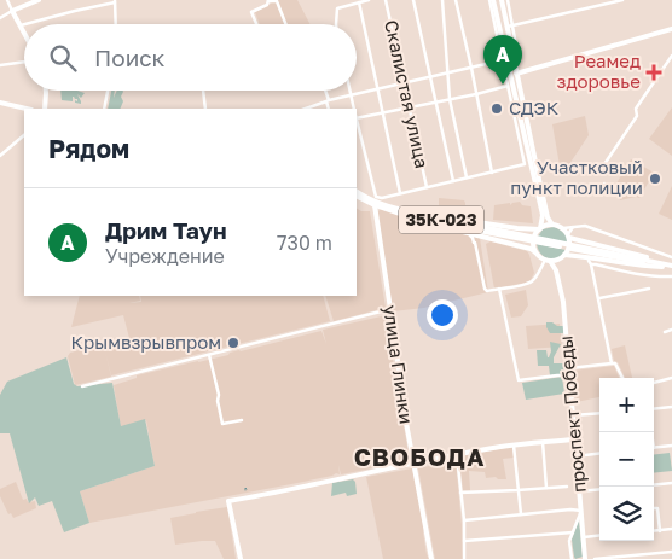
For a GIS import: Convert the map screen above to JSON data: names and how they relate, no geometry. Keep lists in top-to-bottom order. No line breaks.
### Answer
{"streets":{"main road":["35К-023","улица Глинки","проспект Победы"],"street":["Скалистая улица"]},"crossings":[["35К-023","улица Глинки"]],"districts":["СВОБОДА"],"places":{"health":["Реамед здоровье"],"other":["СДЭК","Участковый пункт полиции","Крымвзрывпром"]},"page":{"search":"Поиск","pins":"A","heading":"Рядом","list":[{"mark":"A","name":"Дрим Таун","note":"Учреждение","value":"730 m"}],"map_buttons":["+","−"]}}
